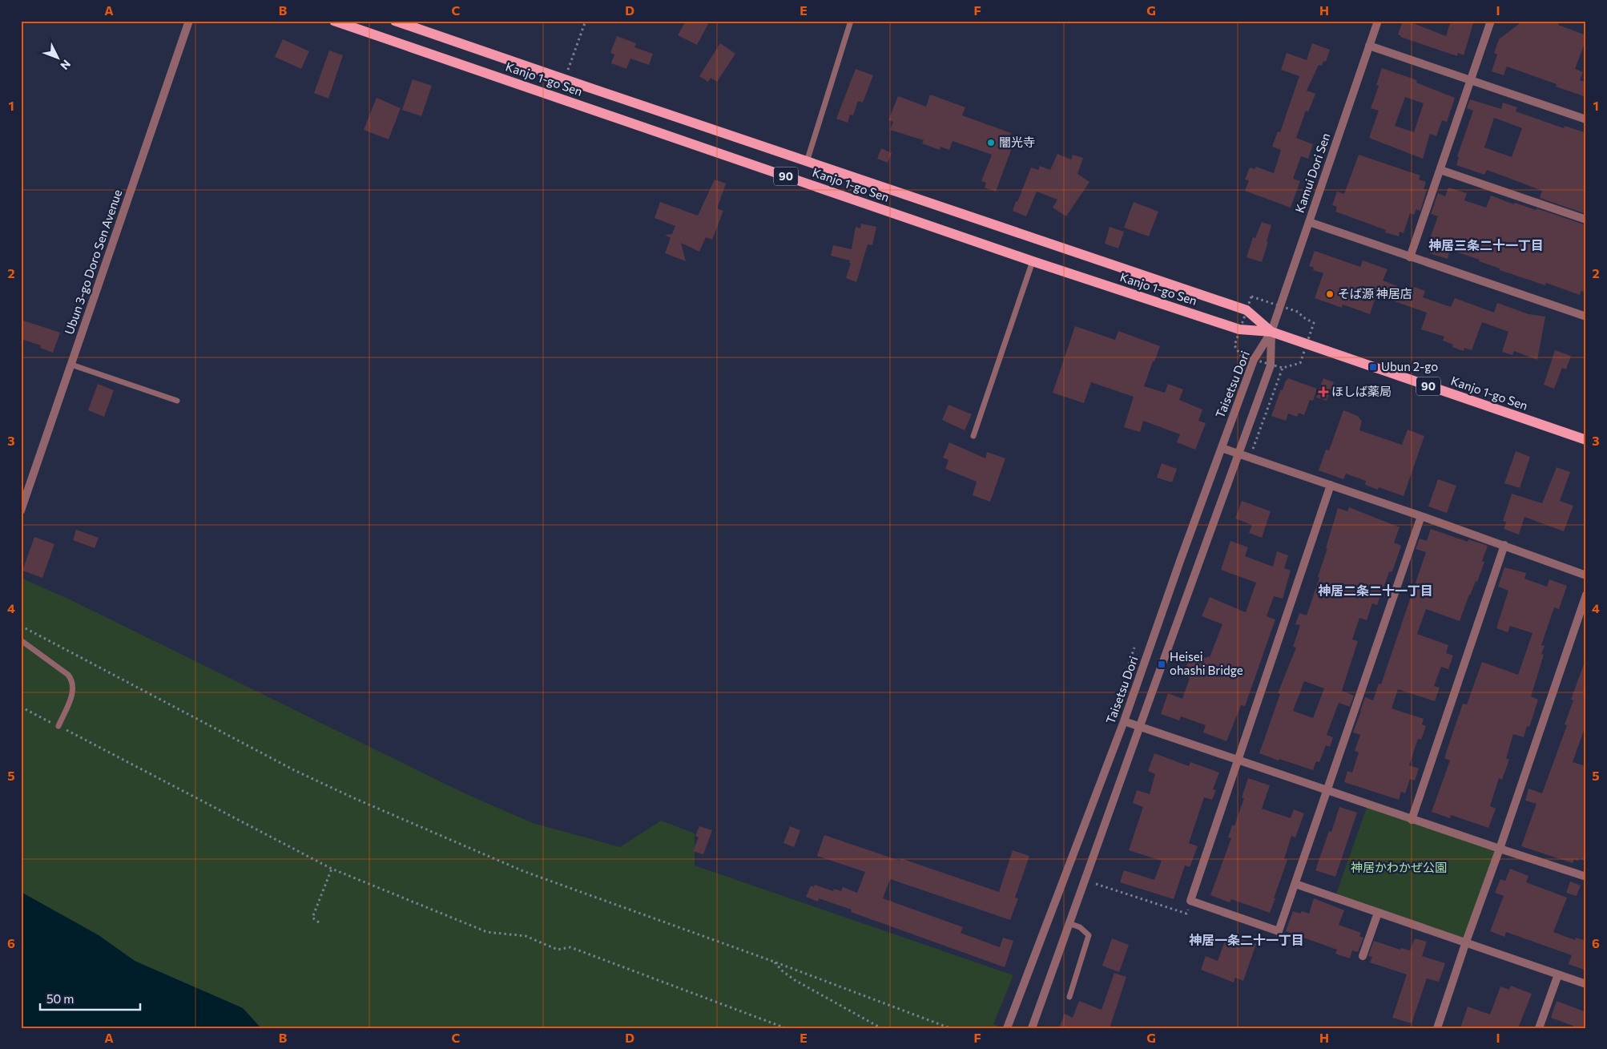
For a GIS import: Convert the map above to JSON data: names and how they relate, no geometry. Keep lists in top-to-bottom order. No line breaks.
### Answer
{"streets":{"main road":["Kanjo 1-go Sen","90"],"street":["Kamui Dori Sen","Ubun 3-go Doro Sen Avenue","Taisetsu Dori"]},"crossings":[["Kanjo 1-go Sen","Kamui Dori Sen"],["Kanjo 1-go Sen","Taisetsu Dori"],["Kamui Dori Sen","Taisetsu Dori"]],"districts":["神居三条二十一丁目","神居二条二十一丁目","神居一条二十一丁目"],"parks":["神居かわかぜ公園"],"places":{"other":["闇光寺","そば源 神居店"],"transit":["Ubun 2-go","Heisei ohashi Bridge"],"health":["ほしば薬局"]},"scale_bar":"50 m","north":"bottom right","grid":{"columns":["A","B","C","D","E","F","G","H","I"],"rows":["1","2","3","4","5","6"]}}
